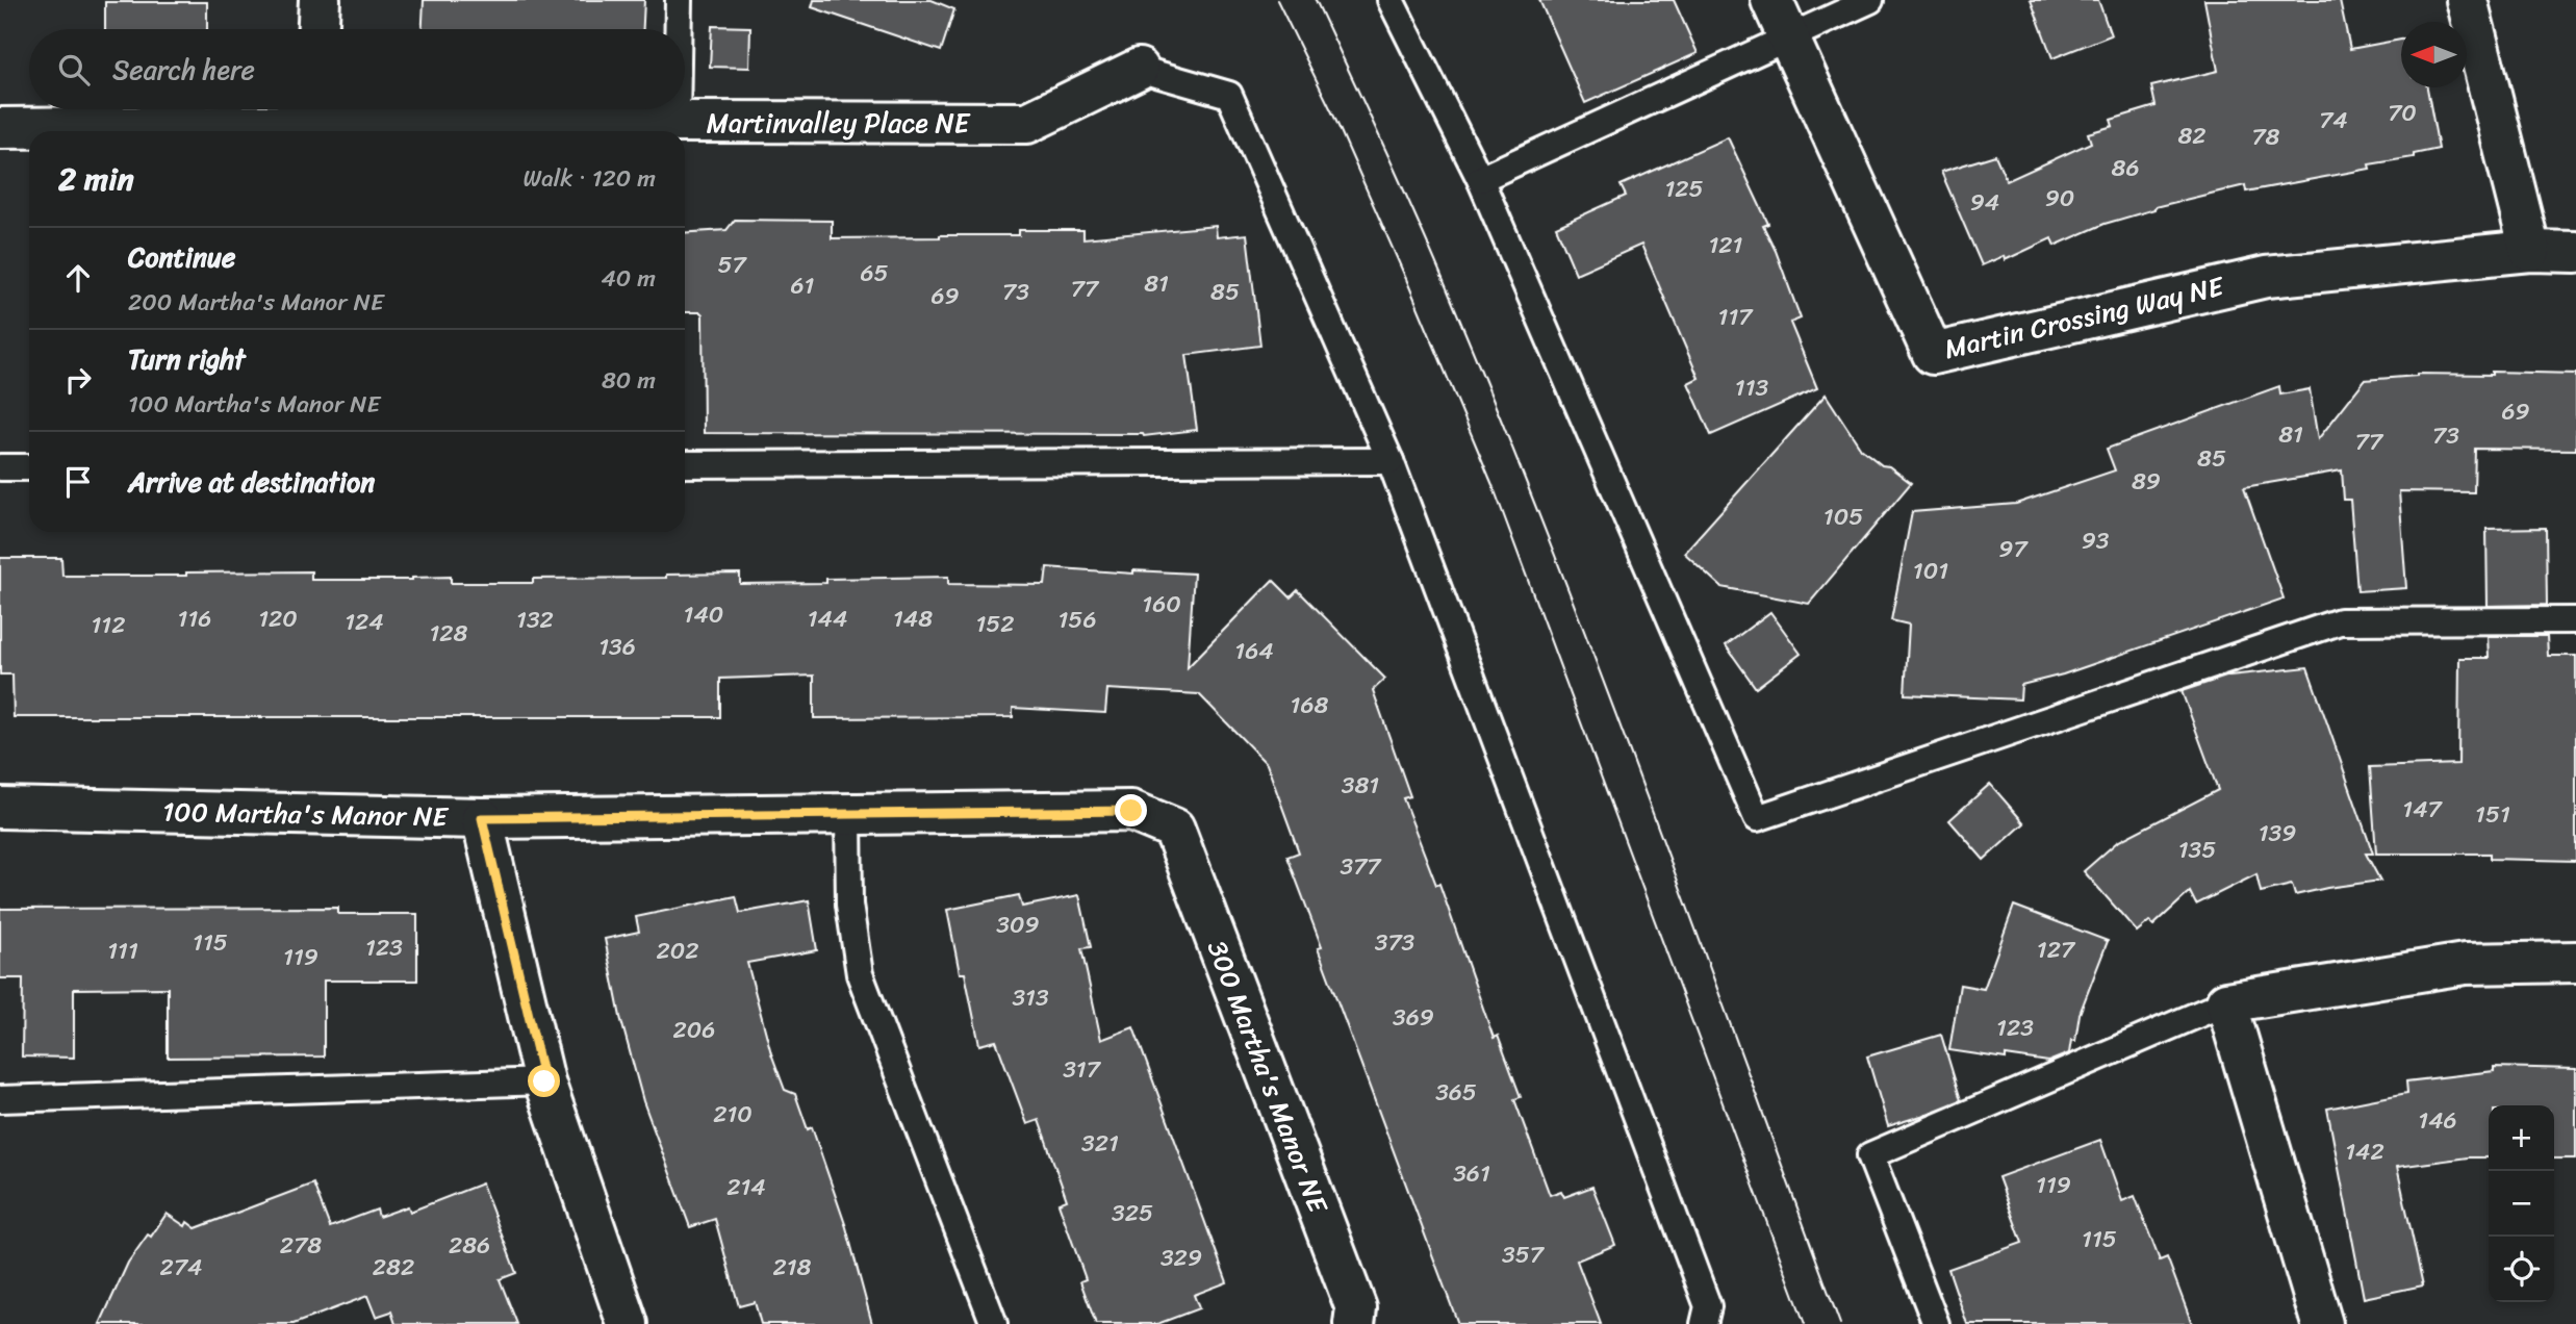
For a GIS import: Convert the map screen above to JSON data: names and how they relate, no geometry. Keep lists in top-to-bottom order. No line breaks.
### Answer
{"streets":{"street":["Martinvalley Place NE","Martin Crossing Way NE","100 Martha's Manor NE","300 Martha's Manor NE"]},"crossings":[["100 Martha's Manor NE","300 Martha's Manor NE"]],"house_numbers":["70","74","82","78","86","125","90","94","121","57","65","81","61","77","73","85","69","117","113","69","81","73","77","85","89","105","93","97","101","160","140","116","120","144","148","132","156","124","152","112","128","136","164","168","381","147","151","139","135","377","309","115","373","123","127","111","202","119","313","369","123","206","317","365","210","146","321","142","361","119","214","325","115","278","286","357","329","274","282","218"],"north":"left","page":{"search":"Search here","heading":["2 min","Walk · 120 m"],"list":[["Continue","200 Martha's Manor NE","40 m"],["Turn right","100 Martha's Manor NE","80 m"],"Arrive at destination"],"map_buttons":["+","−"]}}
